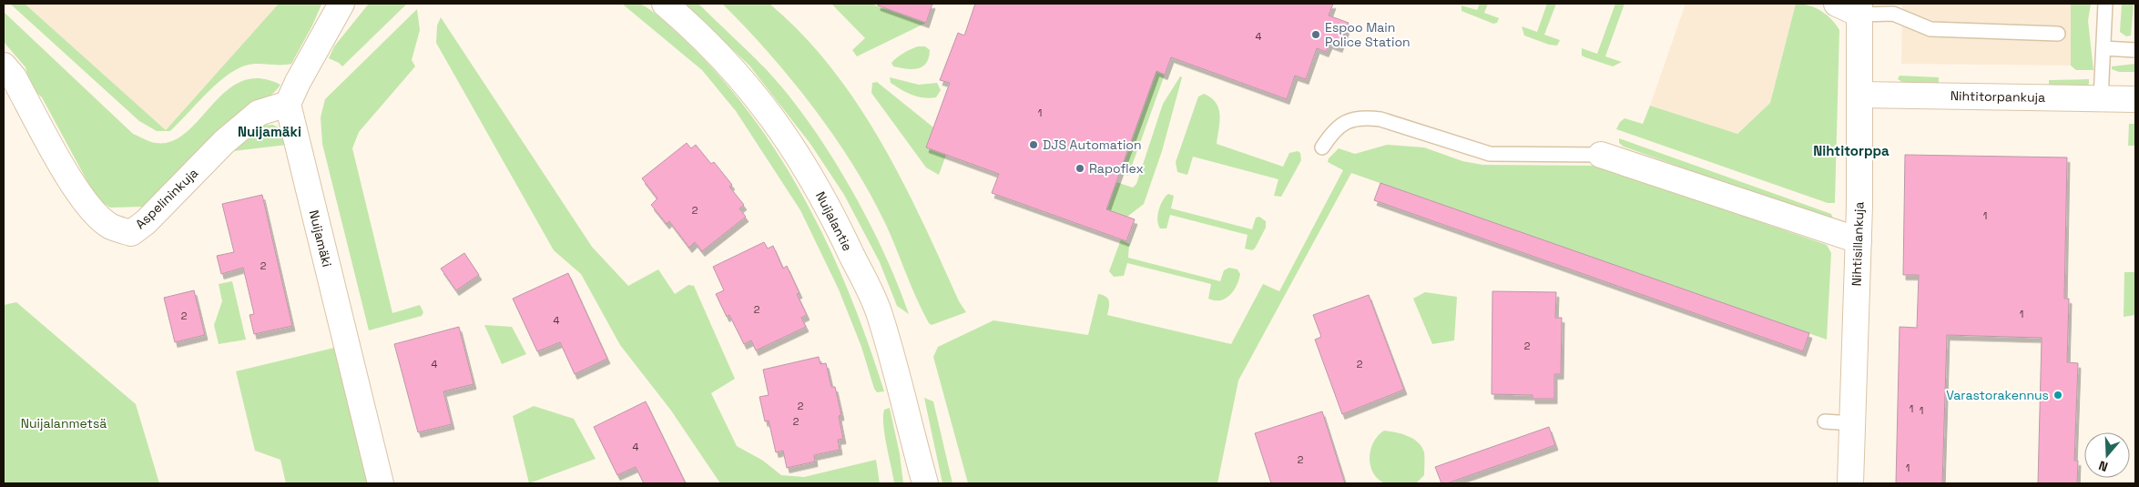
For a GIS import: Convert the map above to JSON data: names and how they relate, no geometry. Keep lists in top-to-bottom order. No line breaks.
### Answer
{"streets":{"street":["Nihtitorpankuja","Aspelininkuja","Nuijalantie","Nuijamäki","Nihtisillankuja"]},"crossings":[["Nihtitorpankuja","Nihtisillankuja"],["Aspelininkuja","Nuijamäki"]],"districts":["Nuijamäki","Nihtitorppa"],"parks":["Nuijalanmetsä"],"places":["Espoo Main Police Station","DJS Automation","Rapoflex","Varastorakennus"],"house_numbers":["4","1","2","1","2","2","1","2","4","2","4","2","2","1","1","2","4","2","1"],"north":"bottom"}
